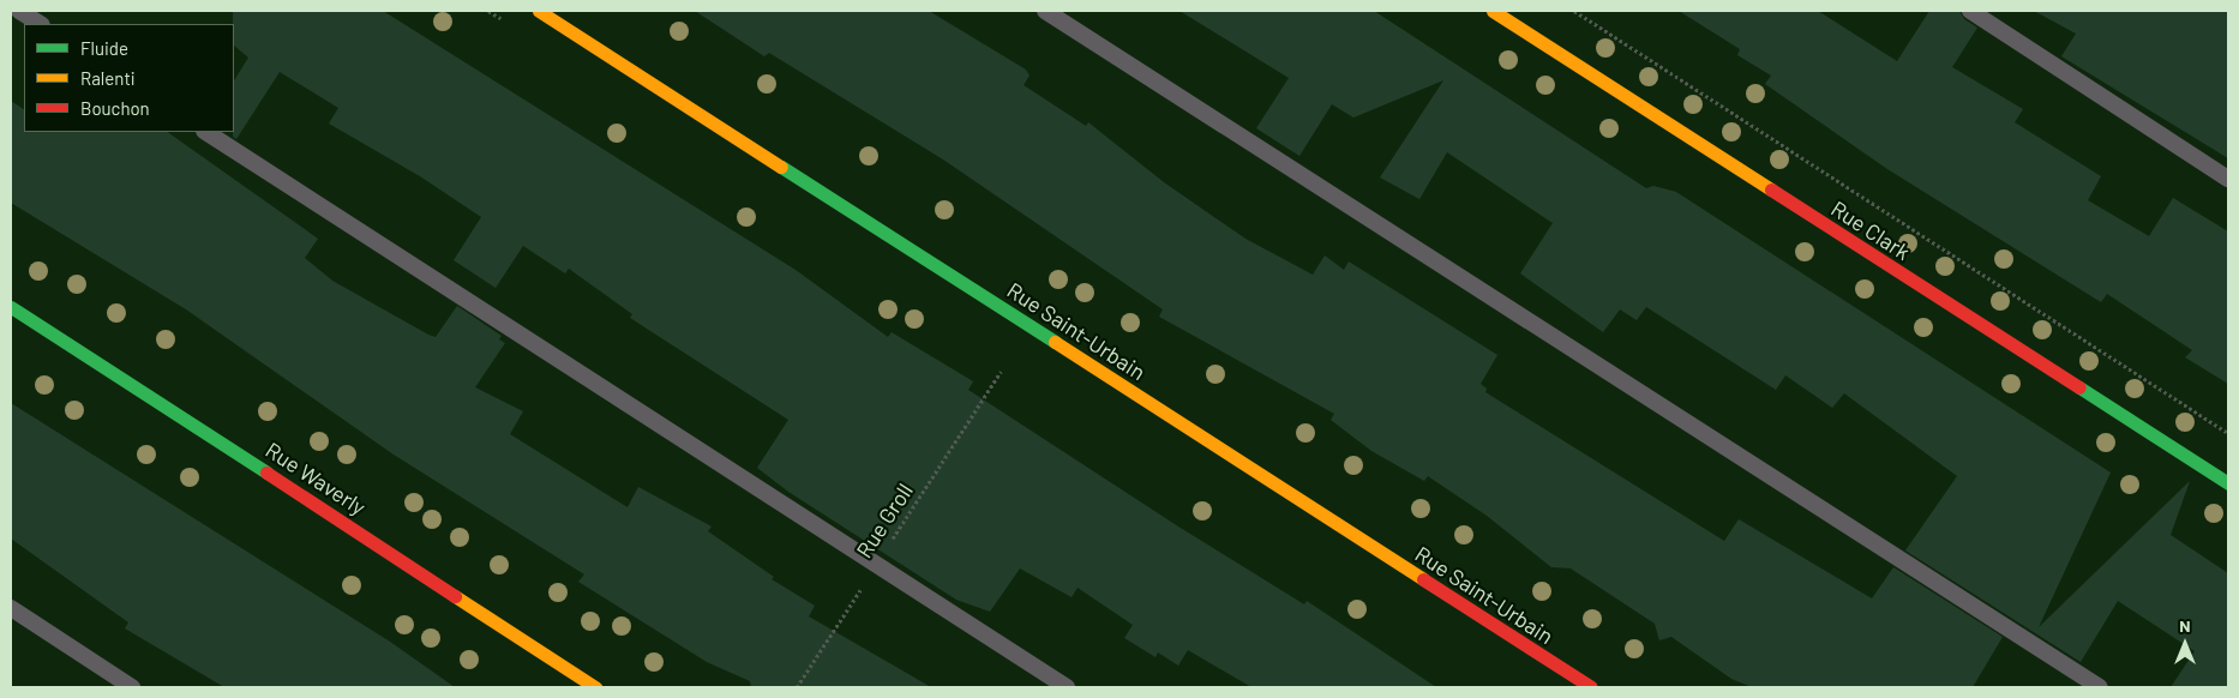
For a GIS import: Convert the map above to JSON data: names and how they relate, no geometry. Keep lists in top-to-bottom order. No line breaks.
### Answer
{"streets":{"street":["Rue Clark","Rue Saint-Urbain","Rue Waverly"],"path":["Rue Groll"]},"legend":["Fluide","Ralenti","Bouchon"],"north":"top"}
